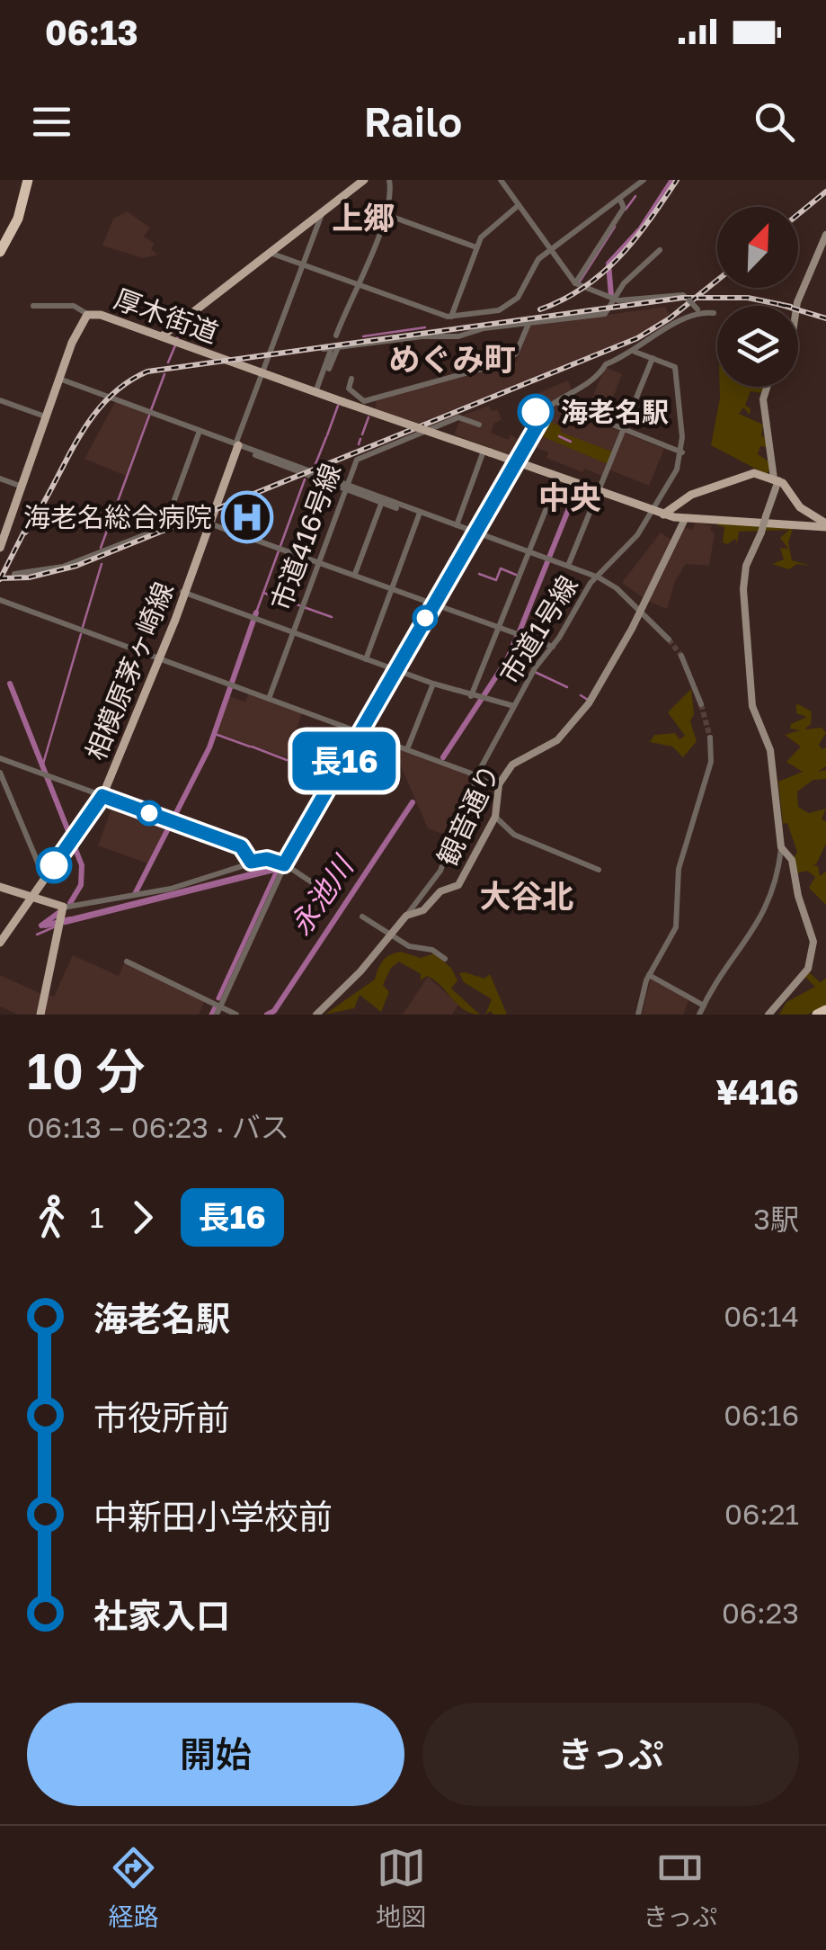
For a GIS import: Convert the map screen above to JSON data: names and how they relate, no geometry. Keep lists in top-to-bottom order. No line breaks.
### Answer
{"streets":{"main road":["厚木街道","相模原茅ヶ崎線","観音通り"],"street":["市道416号線","市道1号線"]},"crossings":[["市道1号線","観音通り"]],"districts":["上郷","めぐみ町","中央","大谷北"],"water":["永池川"],"places":{"other":["海老名駅"],"hospital":["海老名総合病院"]},"lines":["bus line 長16"],"north":"top right","page":{"status":"06:13","header":"Railo","on_map":"長16","heading":["10 分","06:13 – 06:23 · バス","¥416"],"legs":["1","長16","3駅"],"list":[{"name":"海老名駅","value":"06:14"},{"name":"市役所前","value":"06:16"},{"name":"中新田小学校前","value":"06:21"},{"name":"社家入口","value":"06:23"}],"buttons":["開始","きっぷ"],"tabs":["経路","地図","きっぷ"]}}
